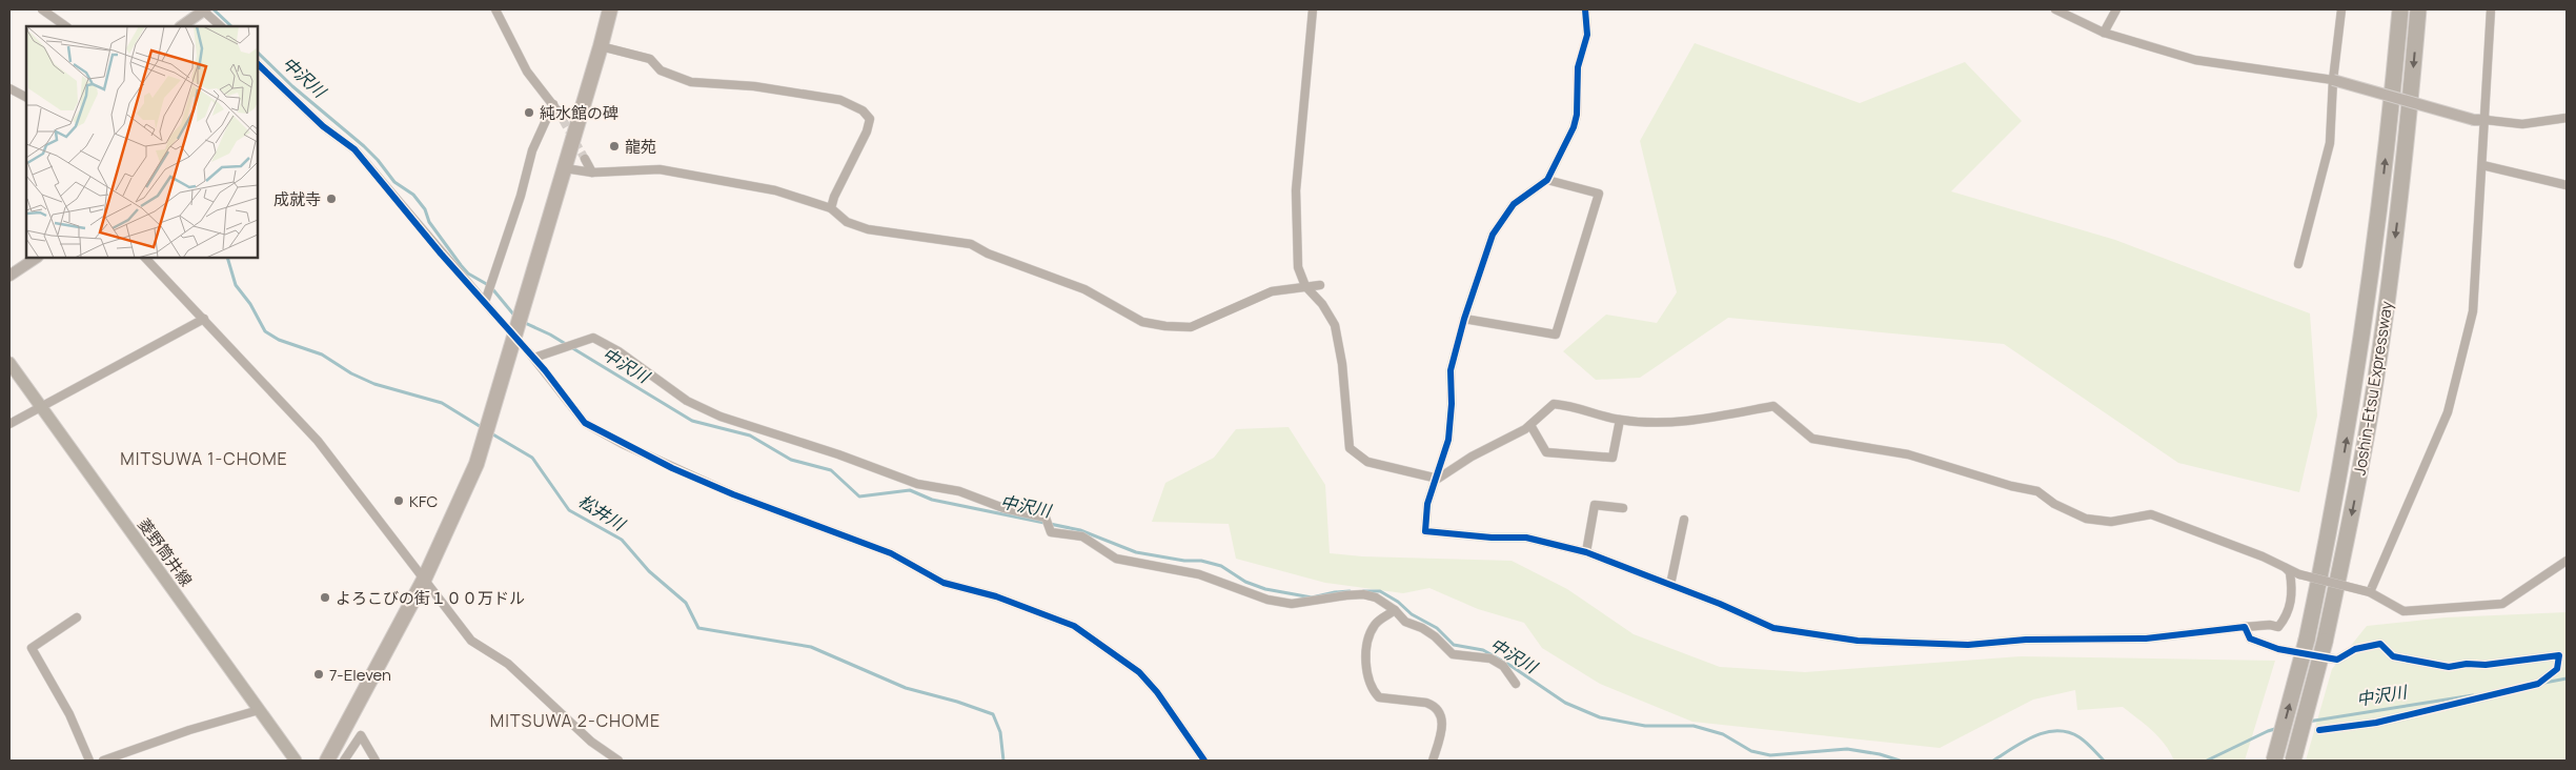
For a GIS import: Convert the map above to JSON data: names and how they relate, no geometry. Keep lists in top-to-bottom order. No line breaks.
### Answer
{"streets":{"highway":["Joshin-Etsu Expressway"],"main road":["菱野筒井線"]},"districts":["MITSUWA 1-CHOME","MITSUWA 2-CHOME"],"water":["中沢川","松井川"],"places":["純水館の碑","龍苑","成就寺","KFC","よろこびの街１００万ドル","7-Eleven"]}
